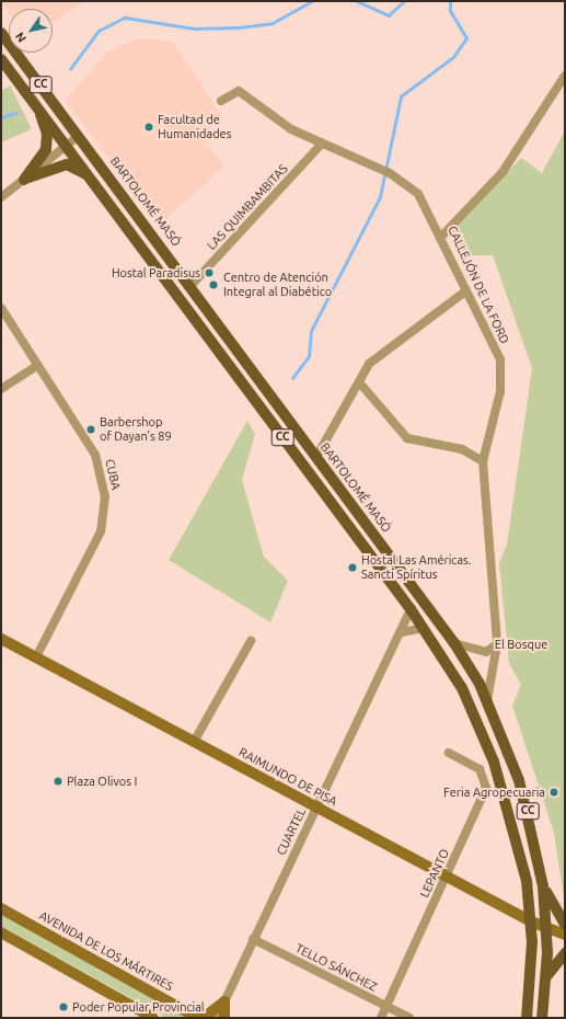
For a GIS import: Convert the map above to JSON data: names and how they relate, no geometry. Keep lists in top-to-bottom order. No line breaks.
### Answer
{"streets":{"main road":["CC","BARTOLOMÉ MASÓ"],"street":["LAS QUIMBAMBITAS","CALLEJÓN DE LA FORD","CUBA","RAIMUNDO DE PISA","CUARTEL","LEPANTO","AVENIDA DE LOS MÁRTIRES","TELLO SÁNCHEZ"]},"crossings":[["CC","RAIMUNDO DE PISA"],["CC","CUARTEL"],["BARTOLOMÉ MASÓ","LAS QUIMBAMBITAS"],["BARTOLOMÉ MASÓ","CALLEJÓN DE LA FORD"],["BARTOLOMÉ MASÓ","RAIMUNDO DE PISA"],["LAS QUIMBAMBITAS","CALLEJÓN DE LA FORD"],["CUBA","RAIMUNDO DE PISA"],["RAIMUNDO DE PISA","CUARTEL"],["RAIMUNDO DE PISA","LEPANTO"],["CUARTEL","TELLO SÁNCHEZ"],["LEPANTO","TELLO SÁNCHEZ"]],"parks":["El Bosque"],"places":["Facultad de Humanidades","Hostal Paradisus","Centro de Atención Integral al Diabético","Barbershop of Dayan’s 89","Hostal Las Américas. Sancti Spíritus","Plaza Olivos I","Feria Agropecuaria","Poder Popular Provincial"],"north":"bottom left"}
